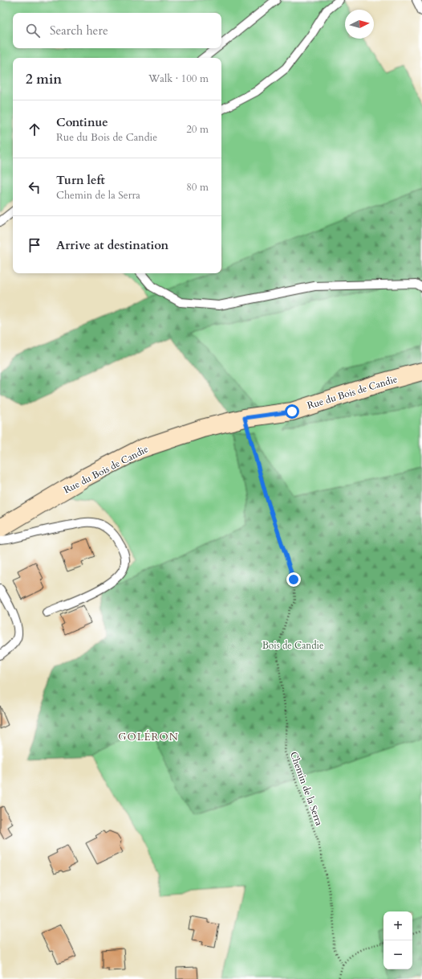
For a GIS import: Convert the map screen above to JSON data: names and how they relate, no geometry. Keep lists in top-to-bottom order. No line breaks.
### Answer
{"streets":{"street":["Rue du Bois de Candie"],"path":["Chemin de la Serra"]},"crossings":[["Rue du Bois de Candie","Chemin de la Serra"]],"districts":["GOLÉRON"],"parks":["Bois de Candie"],"north":"right","page":{"search":"Search here","heading":["2 min","Walk · 100 m"],"list":[["Continue","Rue du Bois de Candie","20 m"],["Turn left","Chemin de la Serra","80 m"],"Arrive at destination"],"map_buttons":["+","−"]}}
